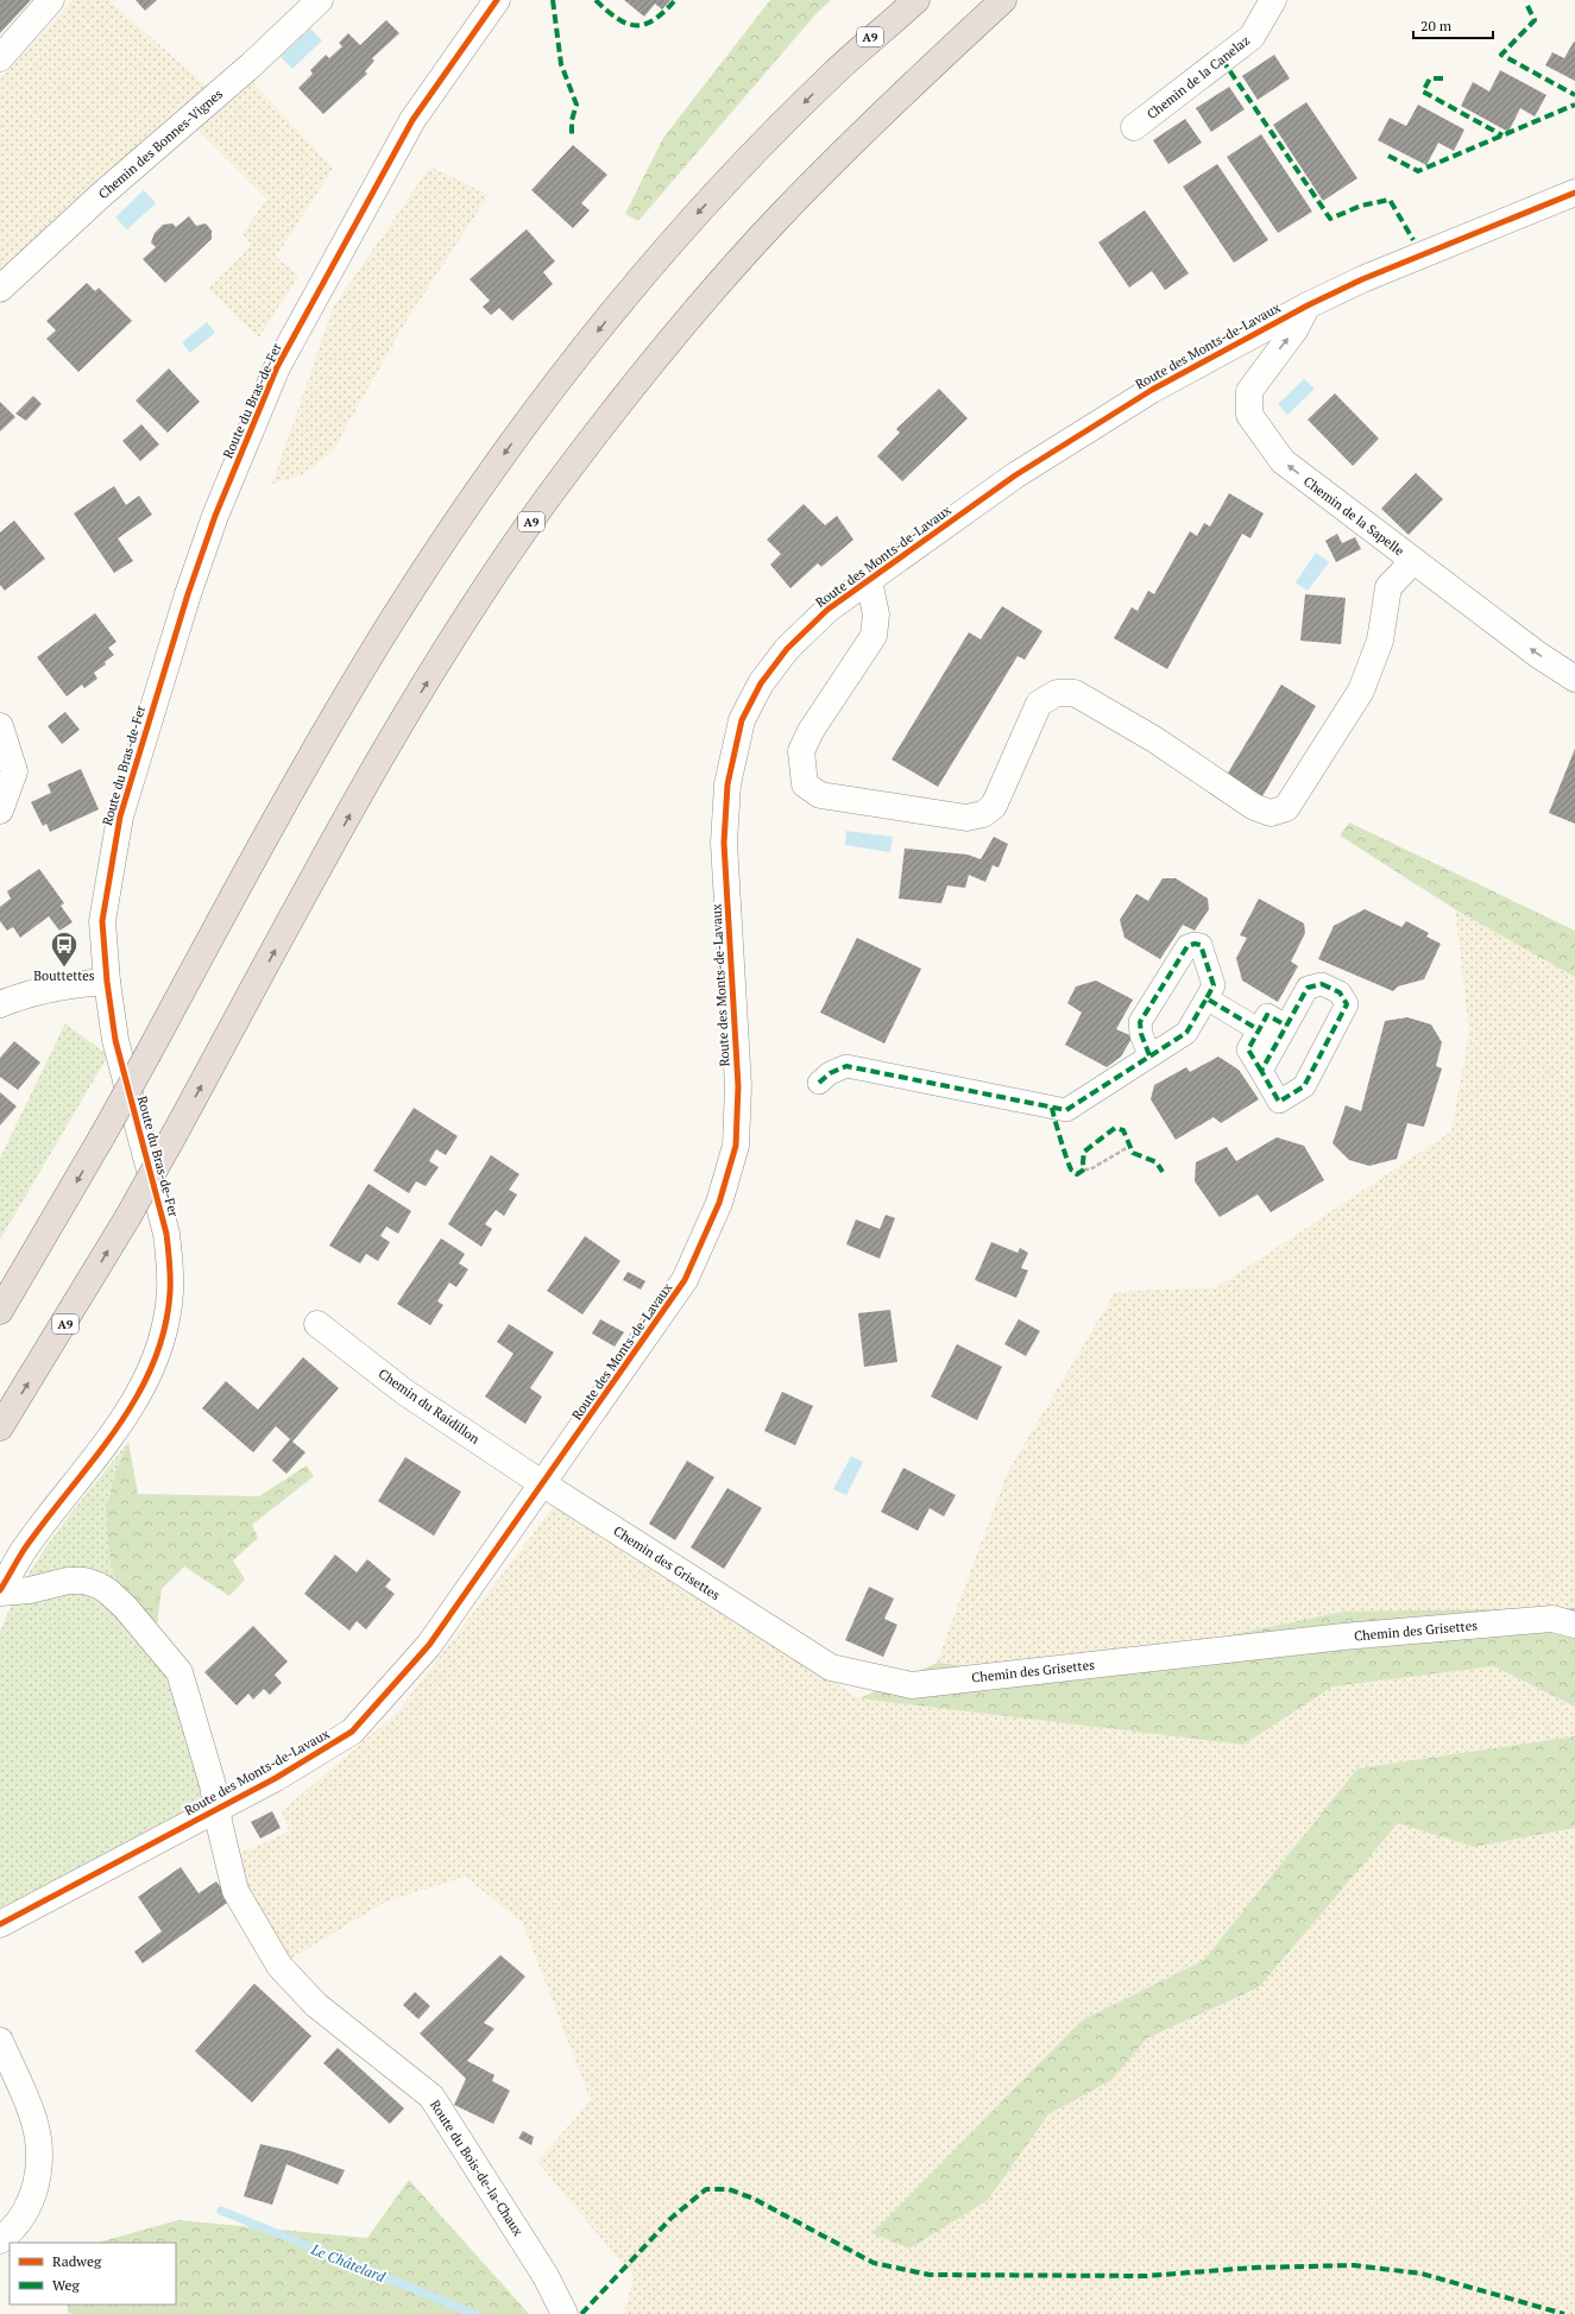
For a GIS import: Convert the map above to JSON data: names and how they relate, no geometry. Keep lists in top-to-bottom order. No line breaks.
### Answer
{"streets":{"highway":["A9"],"street":["Chemin de la Canelaz","Chemin des Bonnes-Vignes","Route des Monts-de-Lavaux","Route du Bras-de-Fer","Chemin de la Sapelle","Chemin du Raidillon","Chemin des Grisettes","Route du Bois-de-la-Chaux"]},"crossings":[["Route des Monts-de-Lavaux","Chemin de la Sapelle"],["Route des Monts-de-Lavaux","Chemin du Raidillon"],["Route des Monts-de-Lavaux","Chemin des Grisettes"],["Route des Monts-de-Lavaux","Route du Bois-de-la-Chaux"],["Route du Bras-de-Fer","Route du Bois-de-la-Chaux"],["Chemin du Raidillon","Chemin des Grisettes"]],"one_way":["Chemin de la Sapelle"],"water":["Le Châtelard"],"places":{"bus stop":["Bouttettes"]},"legend":["Radweg","Weg"],"scale_bar":"20 m"}
